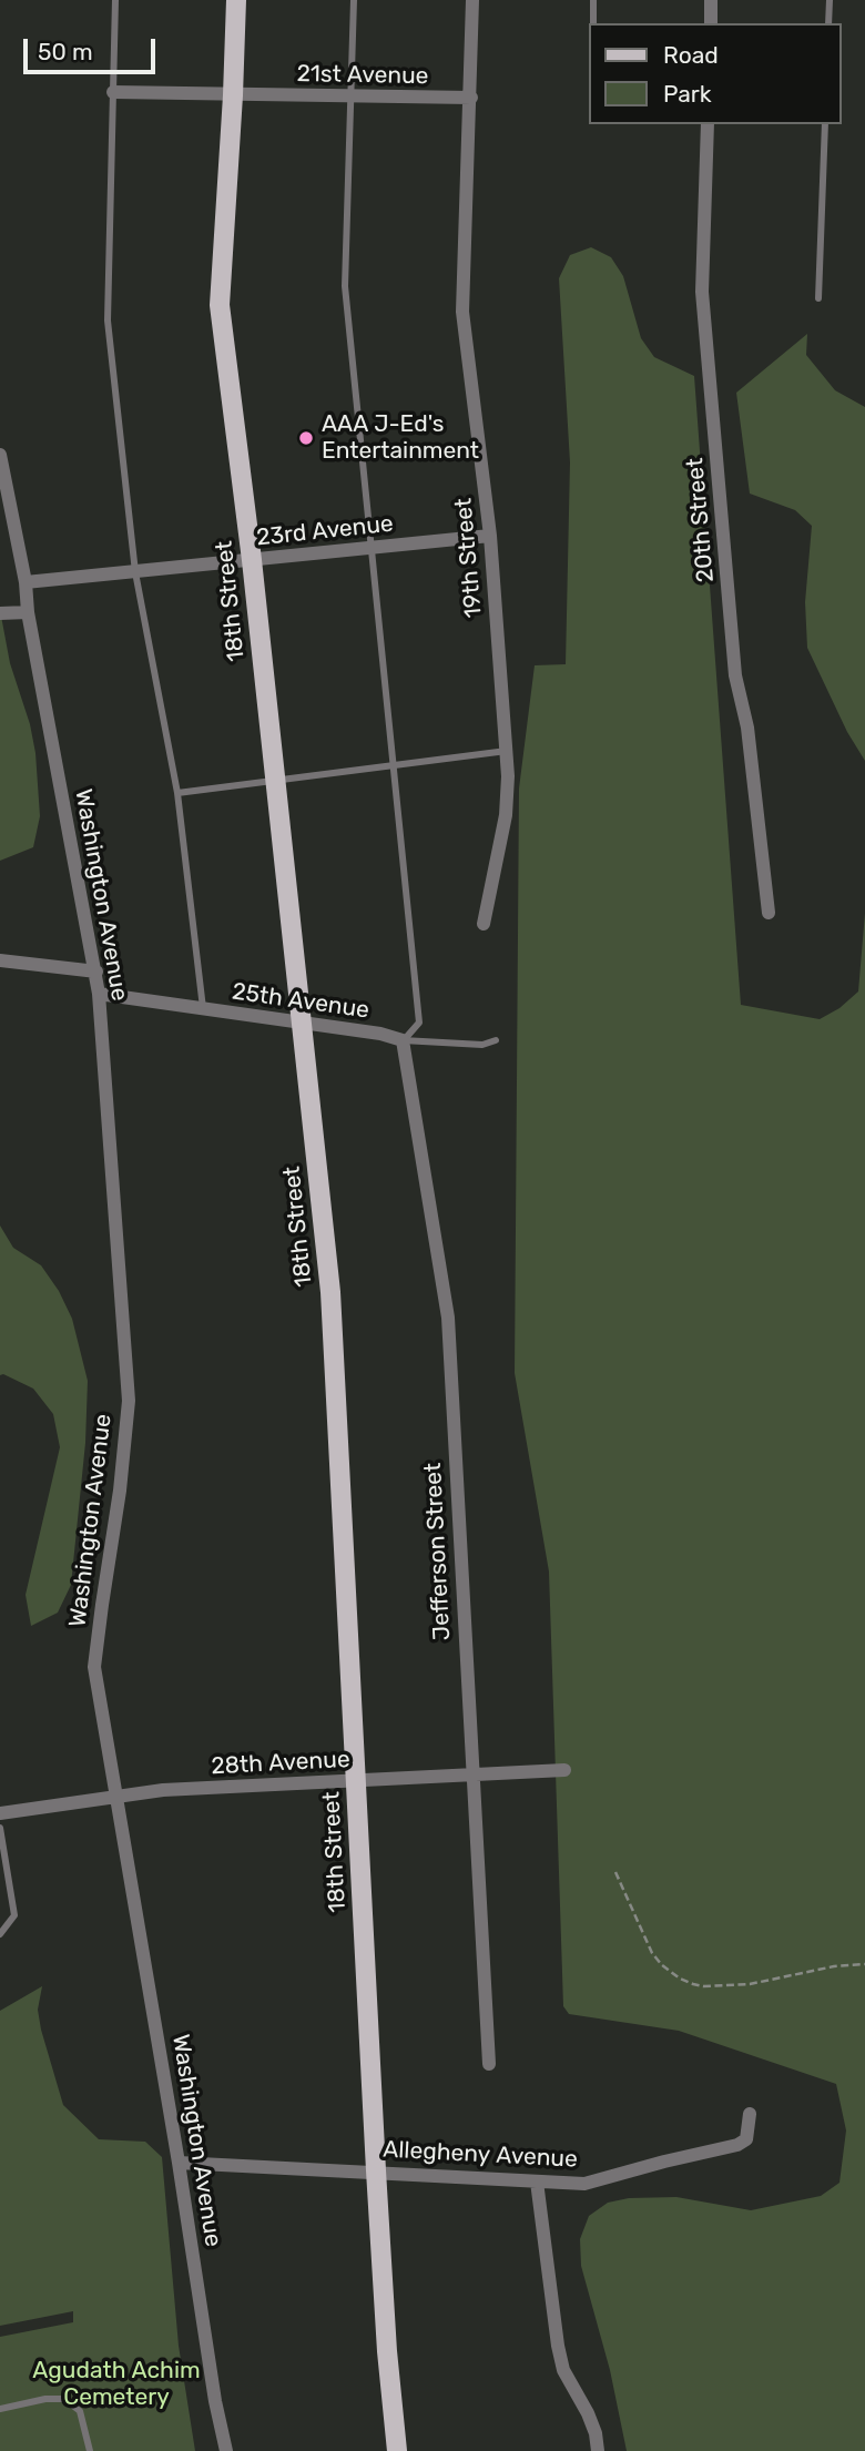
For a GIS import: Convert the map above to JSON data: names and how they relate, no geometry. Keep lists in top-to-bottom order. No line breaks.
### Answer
{"streets":{"main road":["18th Street"],"street":["21st Avenue","20th Street","23rd Avenue","19th Street","Washington Avenue","25th Avenue","Jefferson Street","28th Avenue","Allegheny Avenue"]},"crossings":[["21st Avenue","19th Street"],["21st Avenue","18th Street"],["23rd Avenue","19th Street"],["23rd Avenue","18th Street"],["23rd Avenue","Washington Avenue"],["18th Street","25th Avenue"],["18th Street","28th Avenue"],["18th Street","Allegheny Avenue"],["Washington Avenue","25th Avenue"],["Washington Avenue","28th Avenue"],["Washington Avenue","Allegheny Avenue"],["25th Avenue","Jefferson Street"],["Jefferson Street","28th Avenue"]],"parks":["Agudath Achim Cemetery"],"places":["AAA J-Ed's Entertainment"],"legend":["Road","Park"],"scale_bar":"50 m"}
